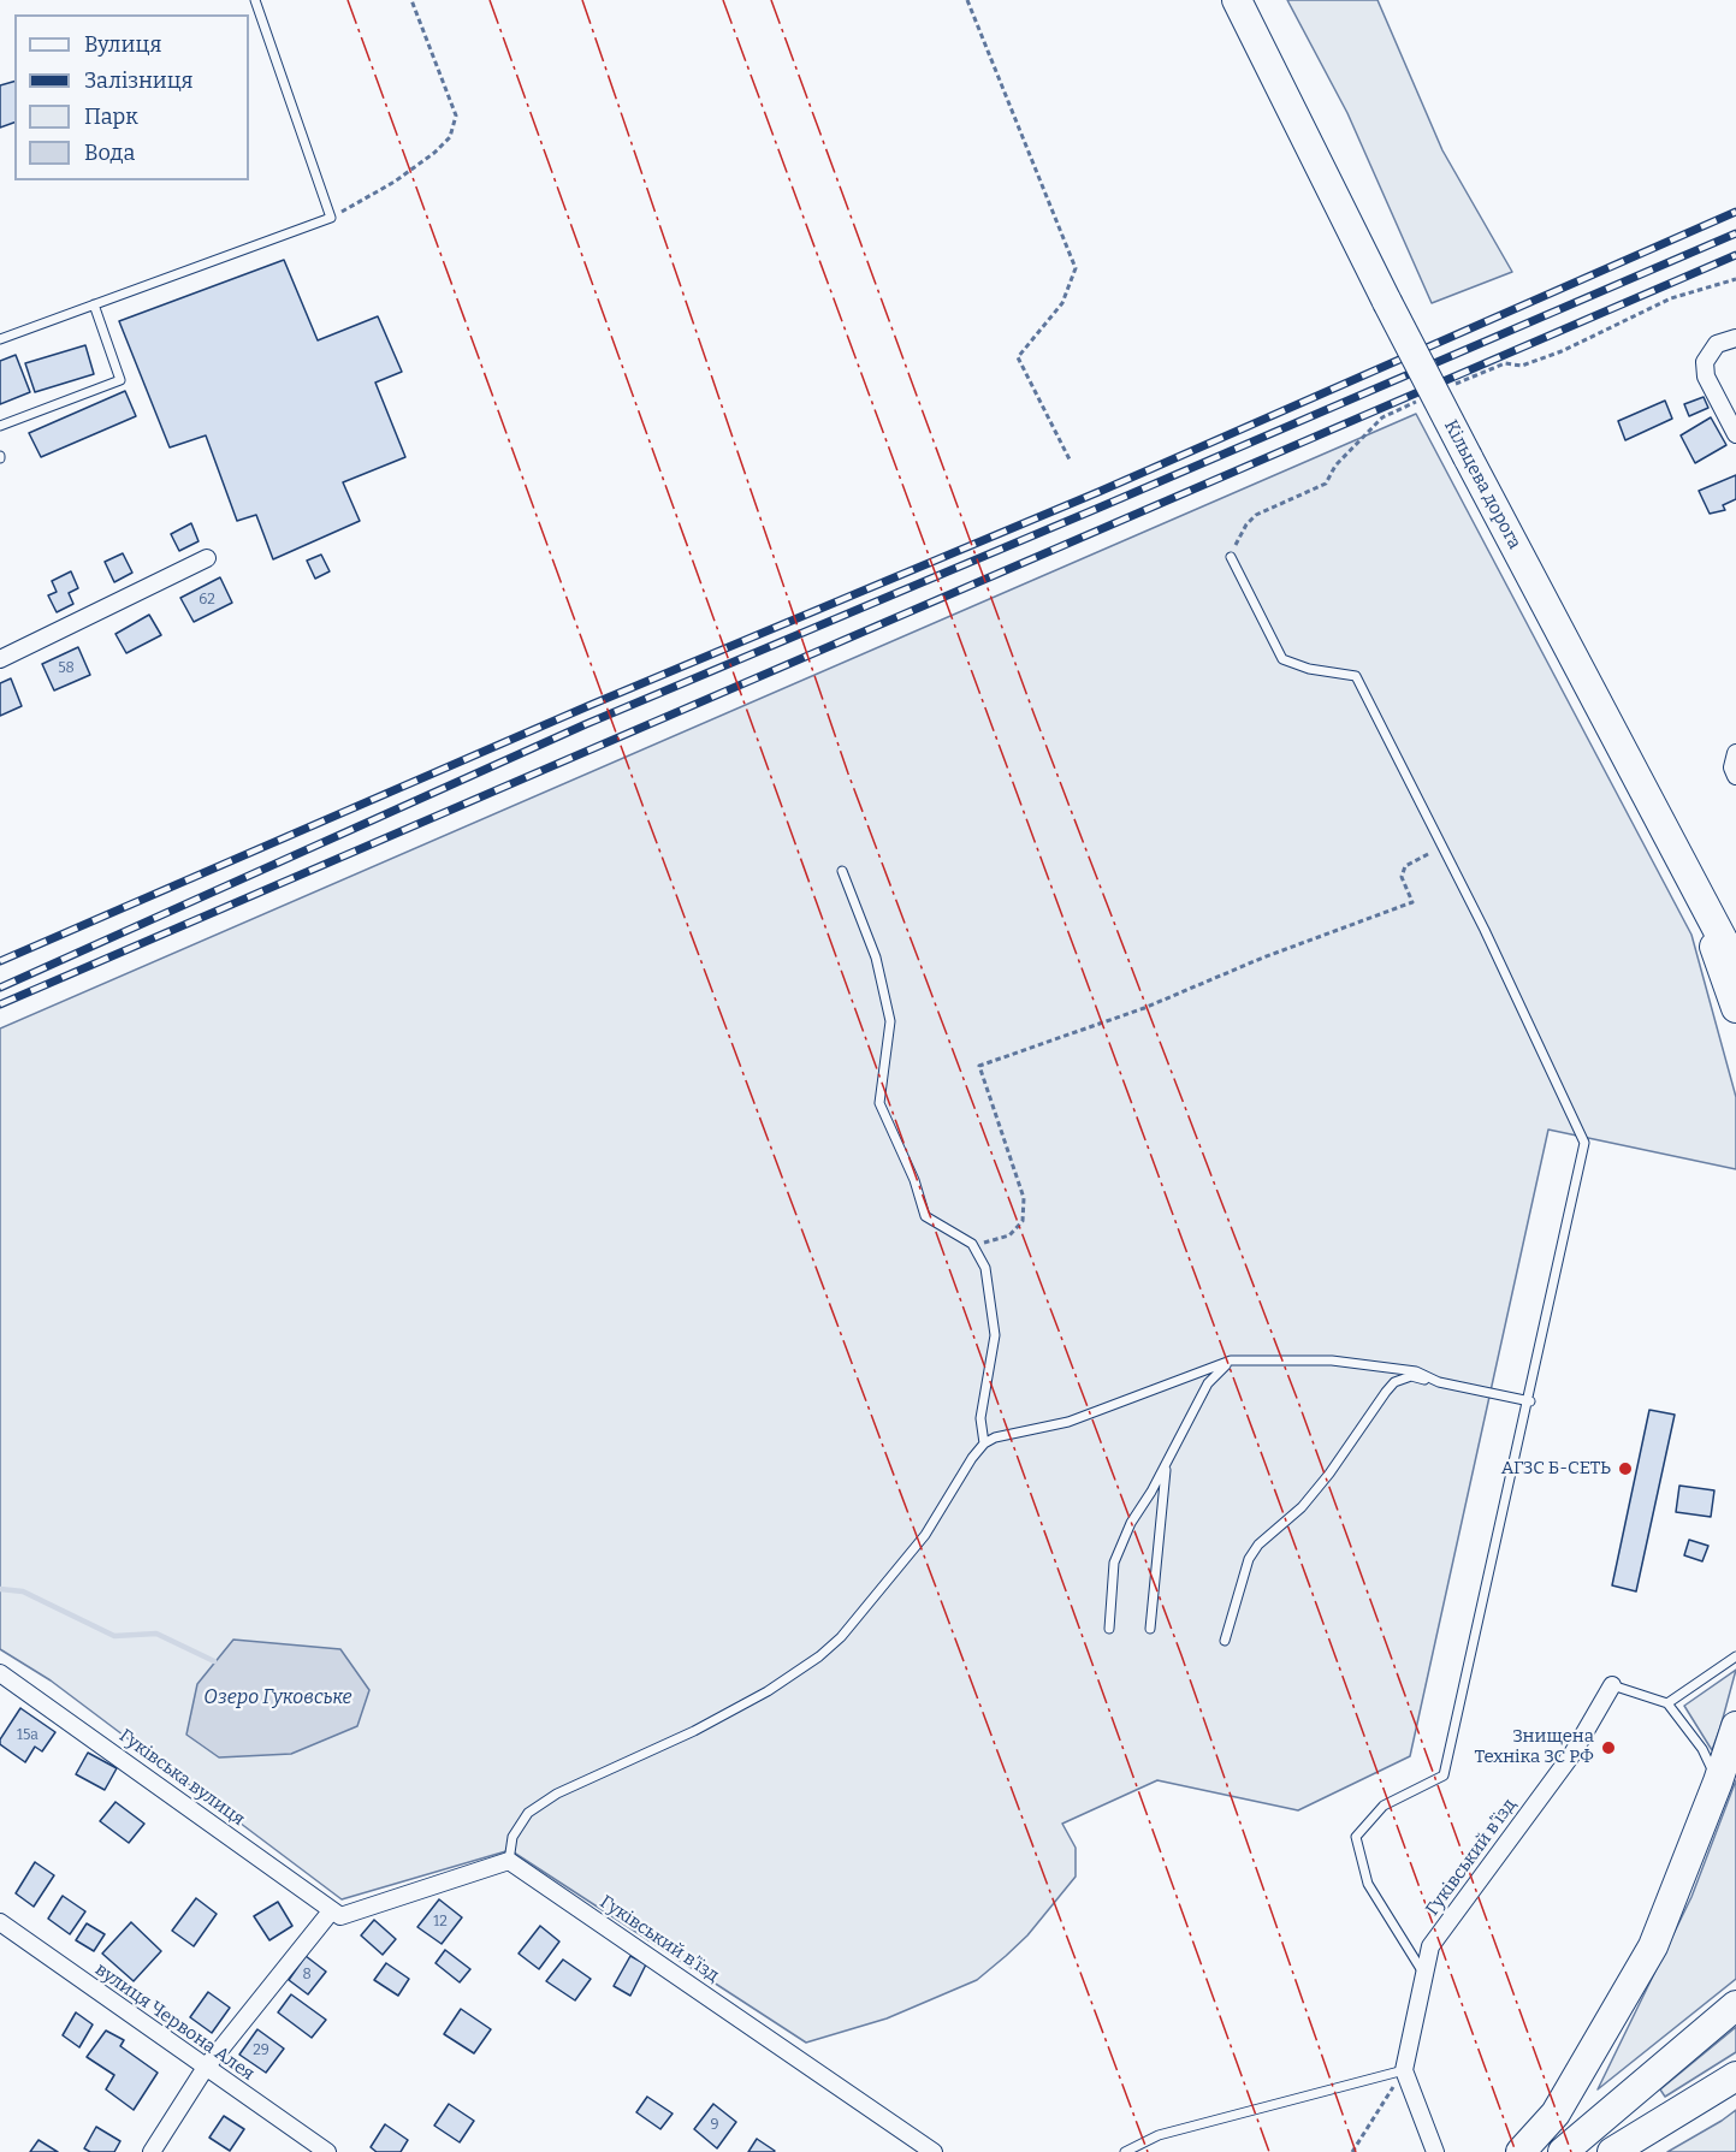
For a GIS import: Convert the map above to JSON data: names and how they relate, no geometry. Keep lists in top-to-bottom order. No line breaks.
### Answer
{"streets":{"highway":["Кільцева дорога"],"street":["Гуківська вулиця","Гуківський в’їзд","вулиця Червона Алея"]},"water":["Озеро Гуковське"],"places":["АГЗС Б-СЕТЬ","Знищена Техніка ЗС РФ"],"house_numbers":["62","58","15а","12","8","29","9"],"legend":["Вулиця","Залізниця","Парк","Вода"]}
